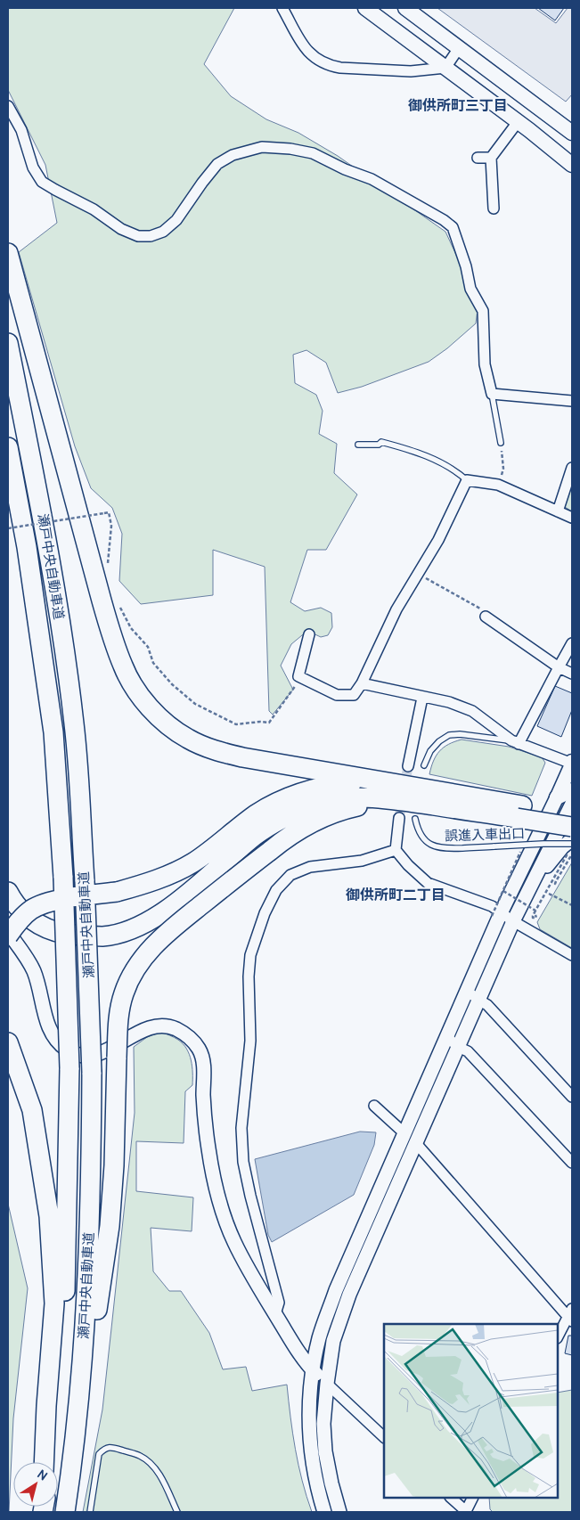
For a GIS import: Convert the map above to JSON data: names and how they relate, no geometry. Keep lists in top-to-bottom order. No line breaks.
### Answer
{"streets":{"highway":["瀬戸中央自動車道"],"lane":["誤進入車出口"]},"districts":["御供所町三丁目","御供所町二丁目"],"north":"top right"}
